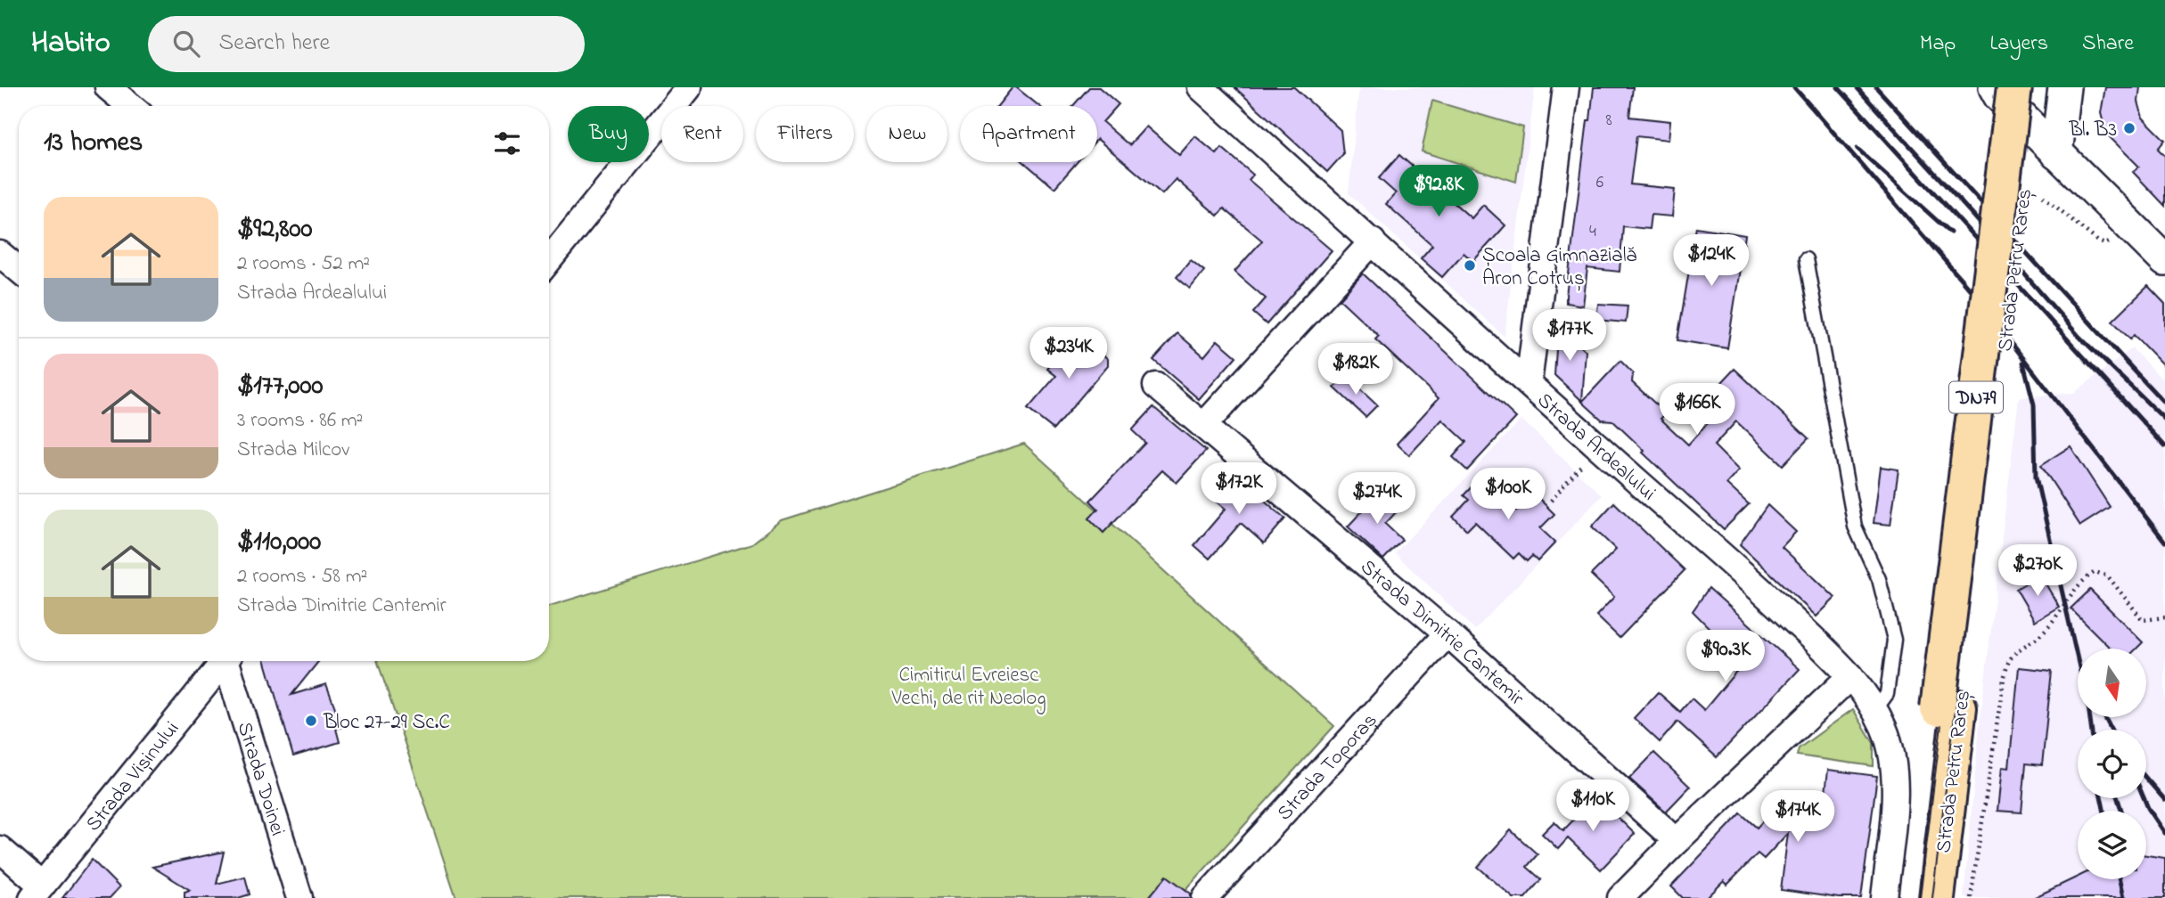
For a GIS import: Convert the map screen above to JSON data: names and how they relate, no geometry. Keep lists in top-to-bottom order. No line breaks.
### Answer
{"streets":{"main road":["Strada Petru Rareș","DN79"],"street":["Strada Ardealului","Strada Dimitrie Cantemir","Strada Toporaș","Strada Vișinului","Strada Doinei"]},"crossings":[["Strada Dimitrie Cantemir","Strada Toporaș"]],"parks":["Cimitirul Evreiesc Vechi, de rit Neolog"],"places":["Bl. B3","Școala Gimnazială Aron Cotruș","Bloc 27-29 Sc.C"],"house_numbers":["8","6","4"],"north":"bottom","page":{"header":"Habito","search":"Search here","nav":["Map","Layers","Share"],"chip":["Buy","Rent","Filters","New","Apartment"],"heading":"13 homes","price":["$92.8K","$124K","$177K","$234K","$182K","$166K","$172K","$100K","$274K","$270K","$90.3K","$110K","$174K"],"list":[{"name":"$92,800","note":"2 rooms · 52 m² · Strada Ardealului"},{"name":"$177,000","note":"3 rooms · 86 m² · Strada Milcov"},{"name":"$110,000","note":"2 rooms · 58 m² · Strada Dimitrie Cantemir"}]}}
